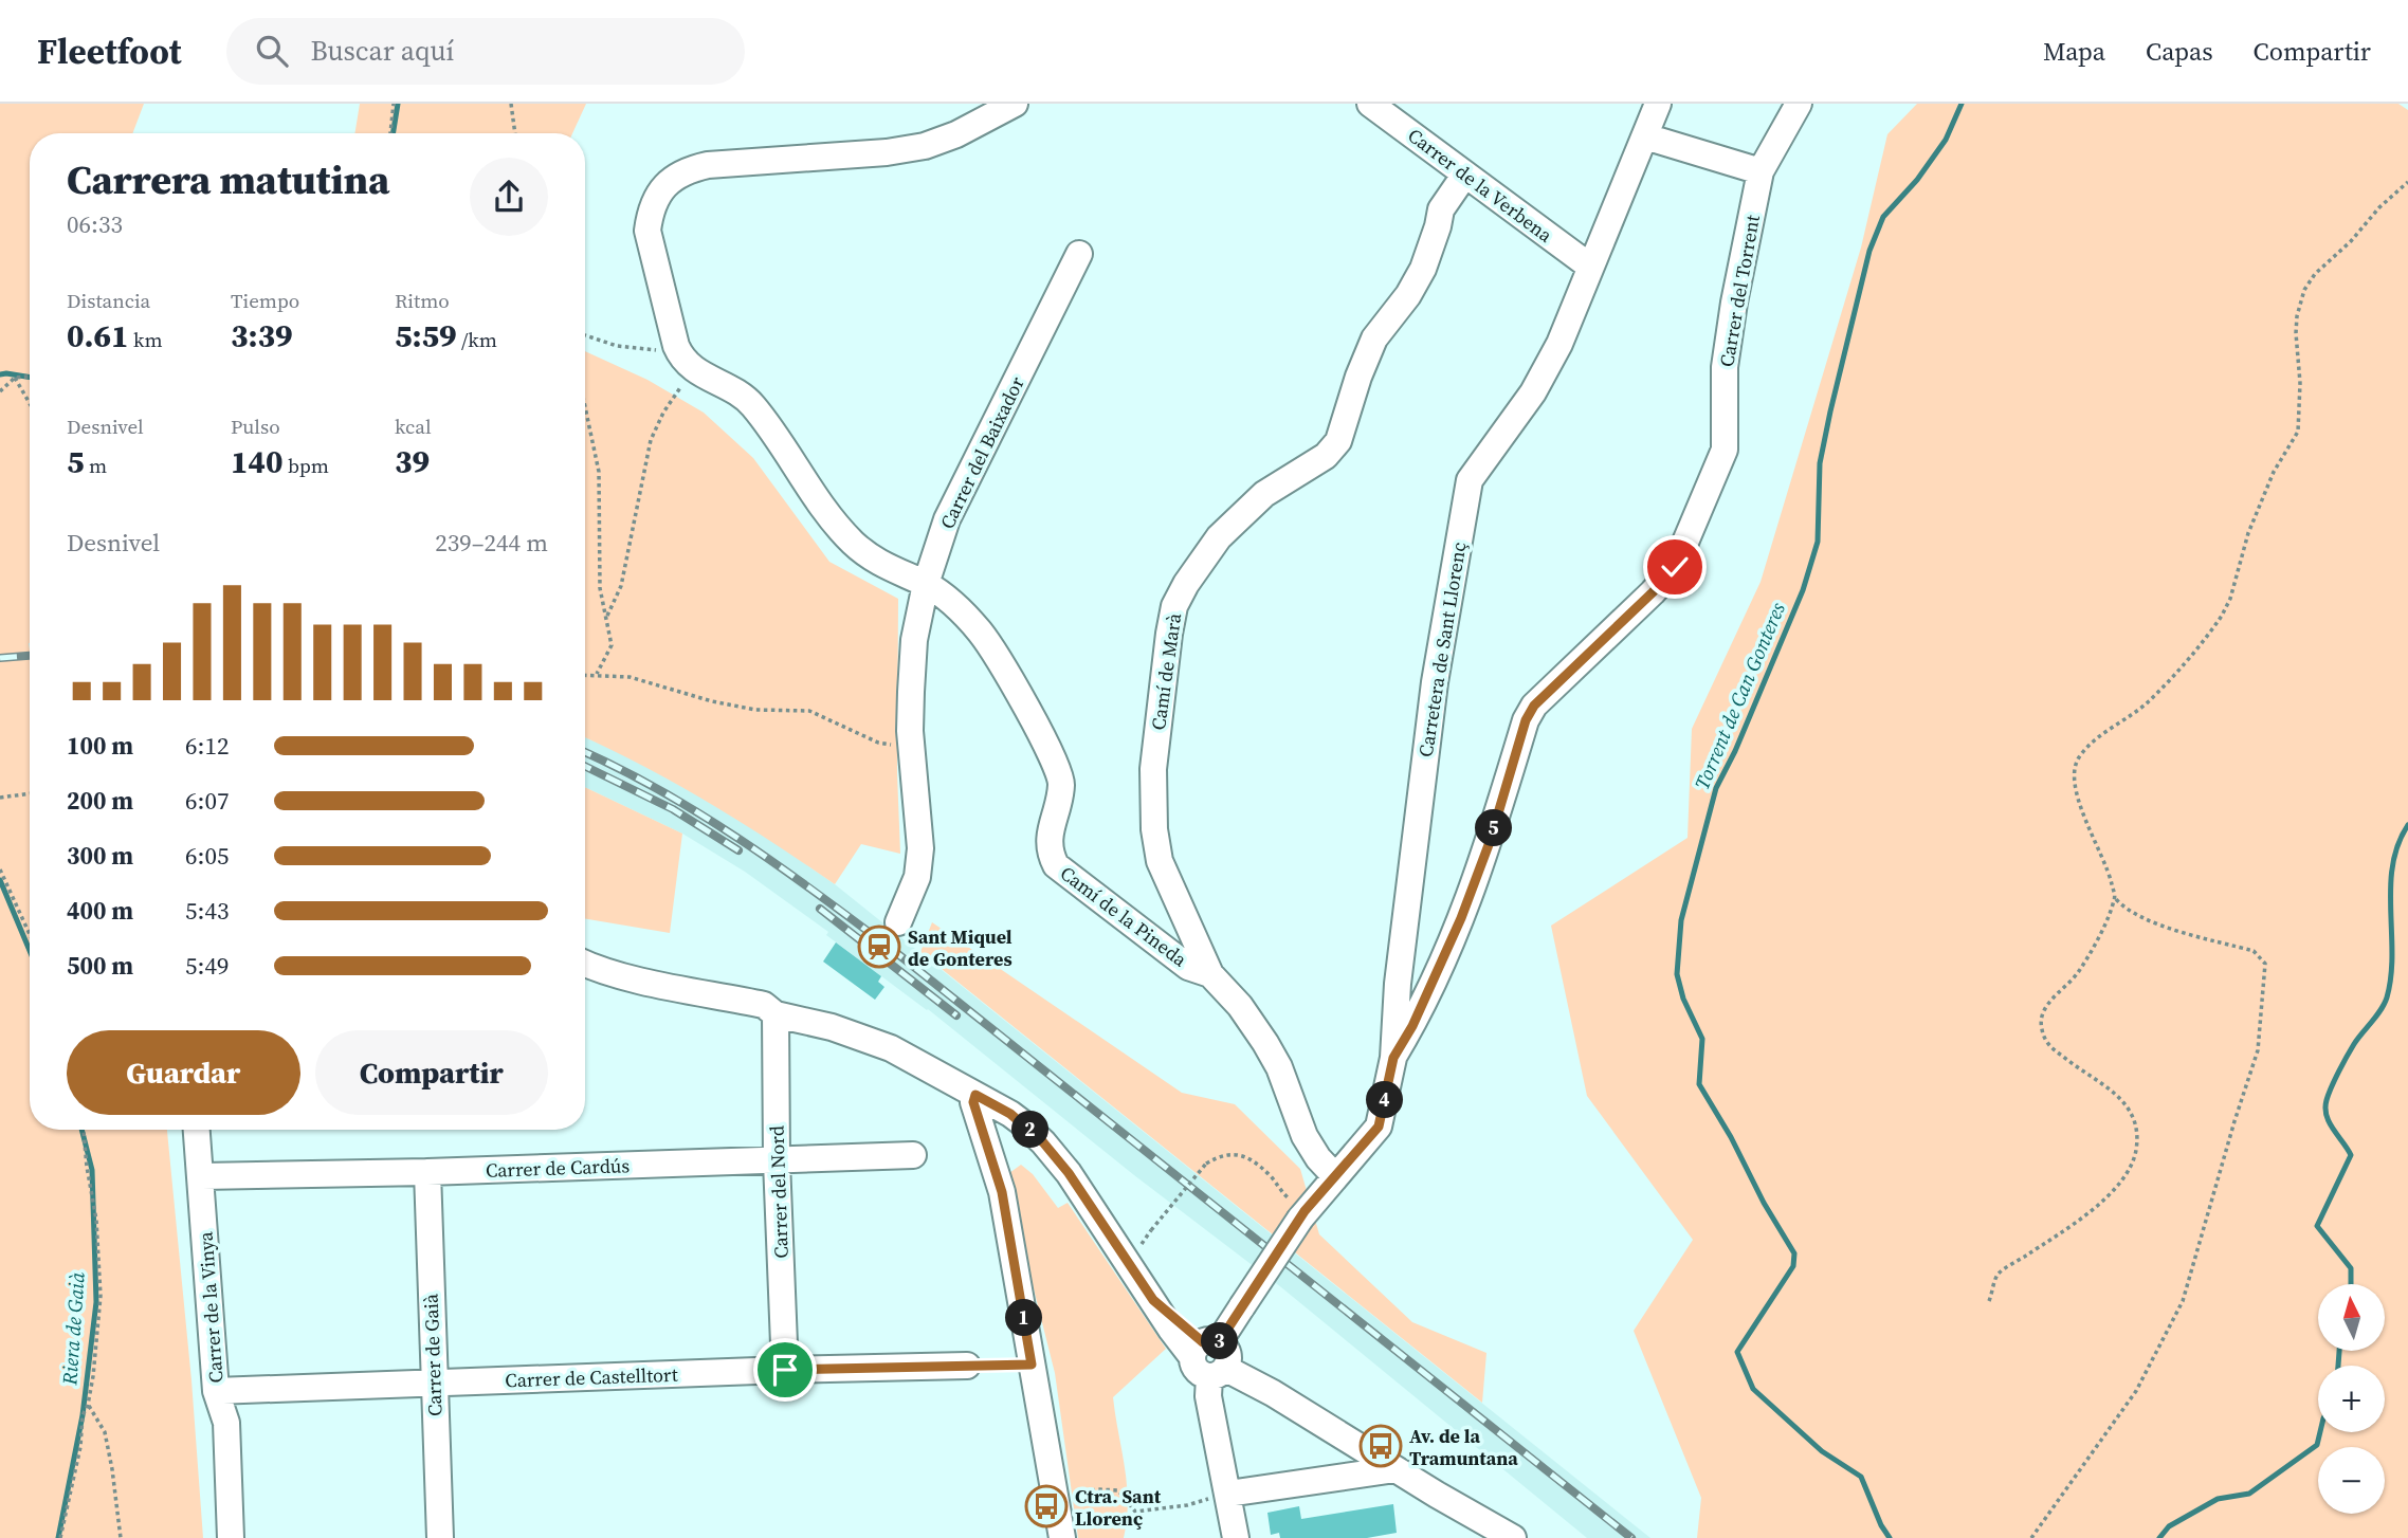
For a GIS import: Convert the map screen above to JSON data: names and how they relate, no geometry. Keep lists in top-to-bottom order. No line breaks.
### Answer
{"streets":{"street":["Carrer de la Verbena","Carrer del Torrent","Carrer del Baixador","Carretera de Sant Llorenç","Camí de Marà","Camí de la Pineda","Carrer de Cardús","Carrer del Nord","Carrer de la Vinya","Carrer de Gaià","Carrer de Castelltort"]},"crossings":[["Carrer de la Verbena","Carretera de Sant Llorenç"],["Carrer de la Verbena","Camí de Marà"],["Carrer del Torrent","Carretera de Sant Llorenç"],["Carrer del Baixador","Camí de la Pineda"],["Carretera de Sant Llorenç","Camí de Marà"],["Camí de Marà","Camí de la Pineda"],["Carrer de Cardús","Carrer del Nord"],["Carrer de Cardús","Carrer de la Vinya"],["Carrer de Cardús","Carrer de Gaià"],["Carrer del Nord","Carrer de Castelltort"],["Carrer de la Vinya","Carrer de Castelltort"],["Carrer de Gaià","Carrer de Castelltort"]],"water":["Torrent de Can Gonteres","Riera de Gaià"],"places":{"station":["Sant Miquel de Gonteres"],"bus stop":["Av. de la Tramuntana","Ctra. Sant Llorenç"]},"north":"top","page":{"header":"Fleetfoot","search":"Buscar aquí","nav":["Mapa","Capas","Compartir"],"heading":["Carrera matutina","06:33"],"stats":[["Distancia","0.61 km"],["Tiempo","3:39"],["Ritmo","5:59 /km"],["Desnivel","5 m"],["Pulso","140 bpm"],["kcal","39"]],"chart":["Desnivel","239–244 m"],"list":[{"name":"100 m","note":"6:12"},{"name":"200 m","note":"6:07"},{"name":"300 m","note":"6:05"},{"name":"400 m","note":"5:43"},{"name":"500 m","note":"5:49"}],"pins":["5","4","2","1","3"],"buttons":["Guardar","Compartir"],"map_buttons":["+","−"]}}
